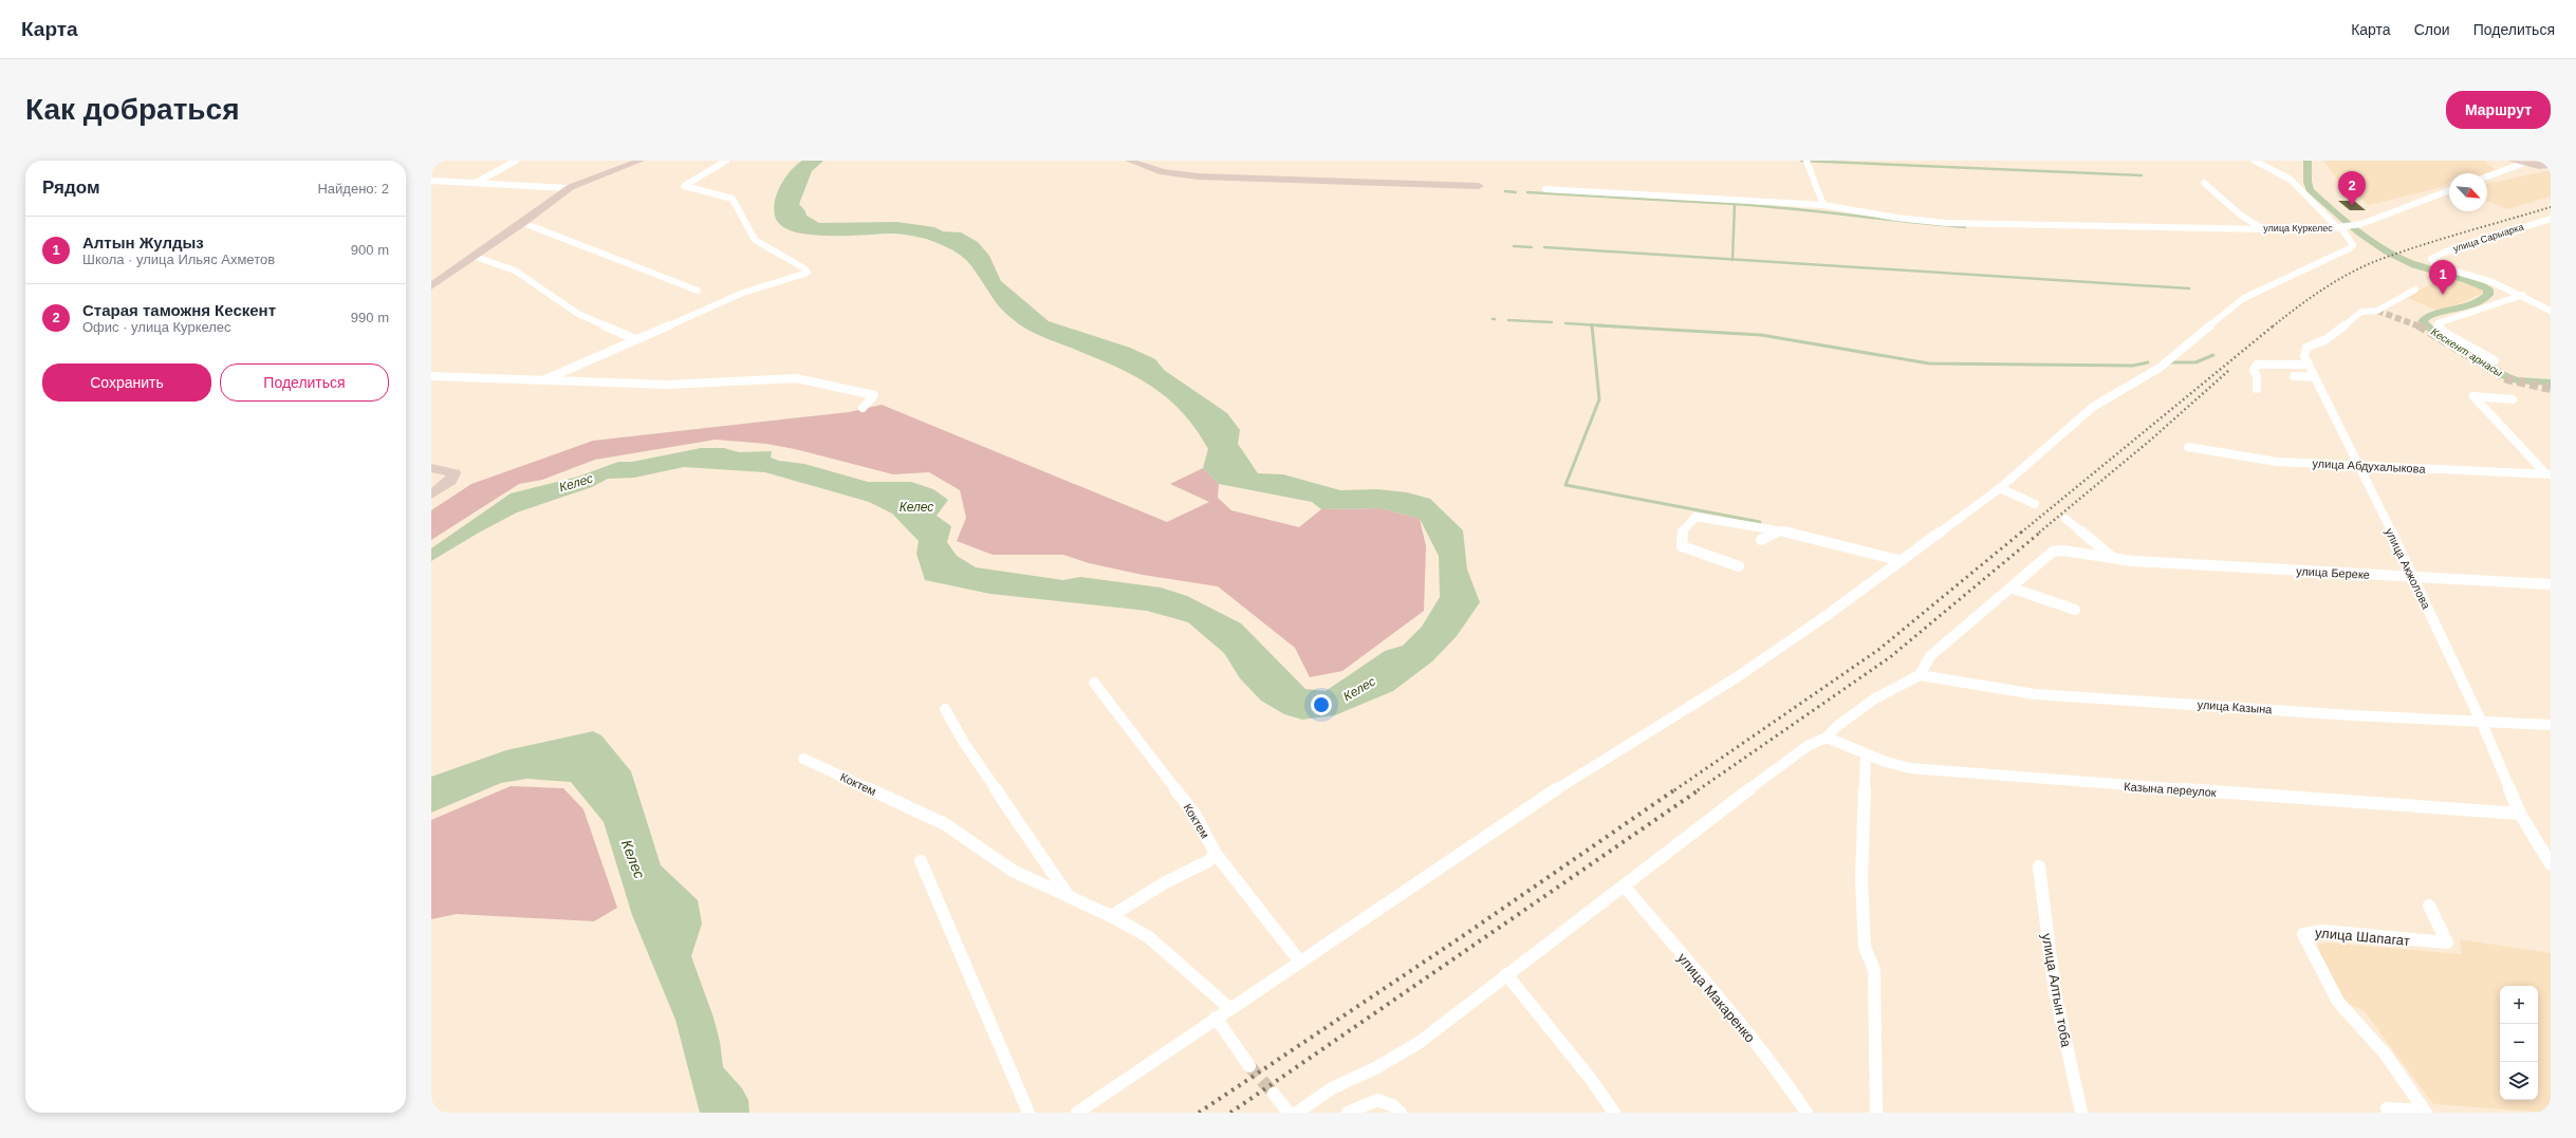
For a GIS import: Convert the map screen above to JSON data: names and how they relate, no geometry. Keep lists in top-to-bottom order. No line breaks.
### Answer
{"streets":{"street":["улица Куркелес","улица Сарыарка","улица Абдухалыкова","улица Акжолова","улица Береке","улица Казына","Коктем","Казына переулок","улица Шапагат","улица Алтын тоба","улица Макаренко"]},"crossings":[["улица Абдухалыкова","улица Акжолова"],["улица Акжолова","улица Береке"],["улица Акжолова","улица Казына"],["улица Акжолова","Казына переулок"],["улица Береке","улица Казына"]],"water":["Кескент арнасы","Келес"],"north":"bottom right","page":{"header":"Карта","nav":["Карта","Слои","Поделиться"],"buttons":["Маршрут",["Сохранить","Поделиться"]],"title":"Как добраться","heading":["Рядом","Найдено: 2"],"pins":["2","1"],"list":[{"mark":"1","name":"Алтын Жулдыз","note":"Школа · улица Ильяс Ахметов","value":"900 m"},{"mark":"2","name":"Старая таможня Кескент","note":"Офис · улица Куркелес","value":"990 m"}],"map_buttons":["+","−"]}}
